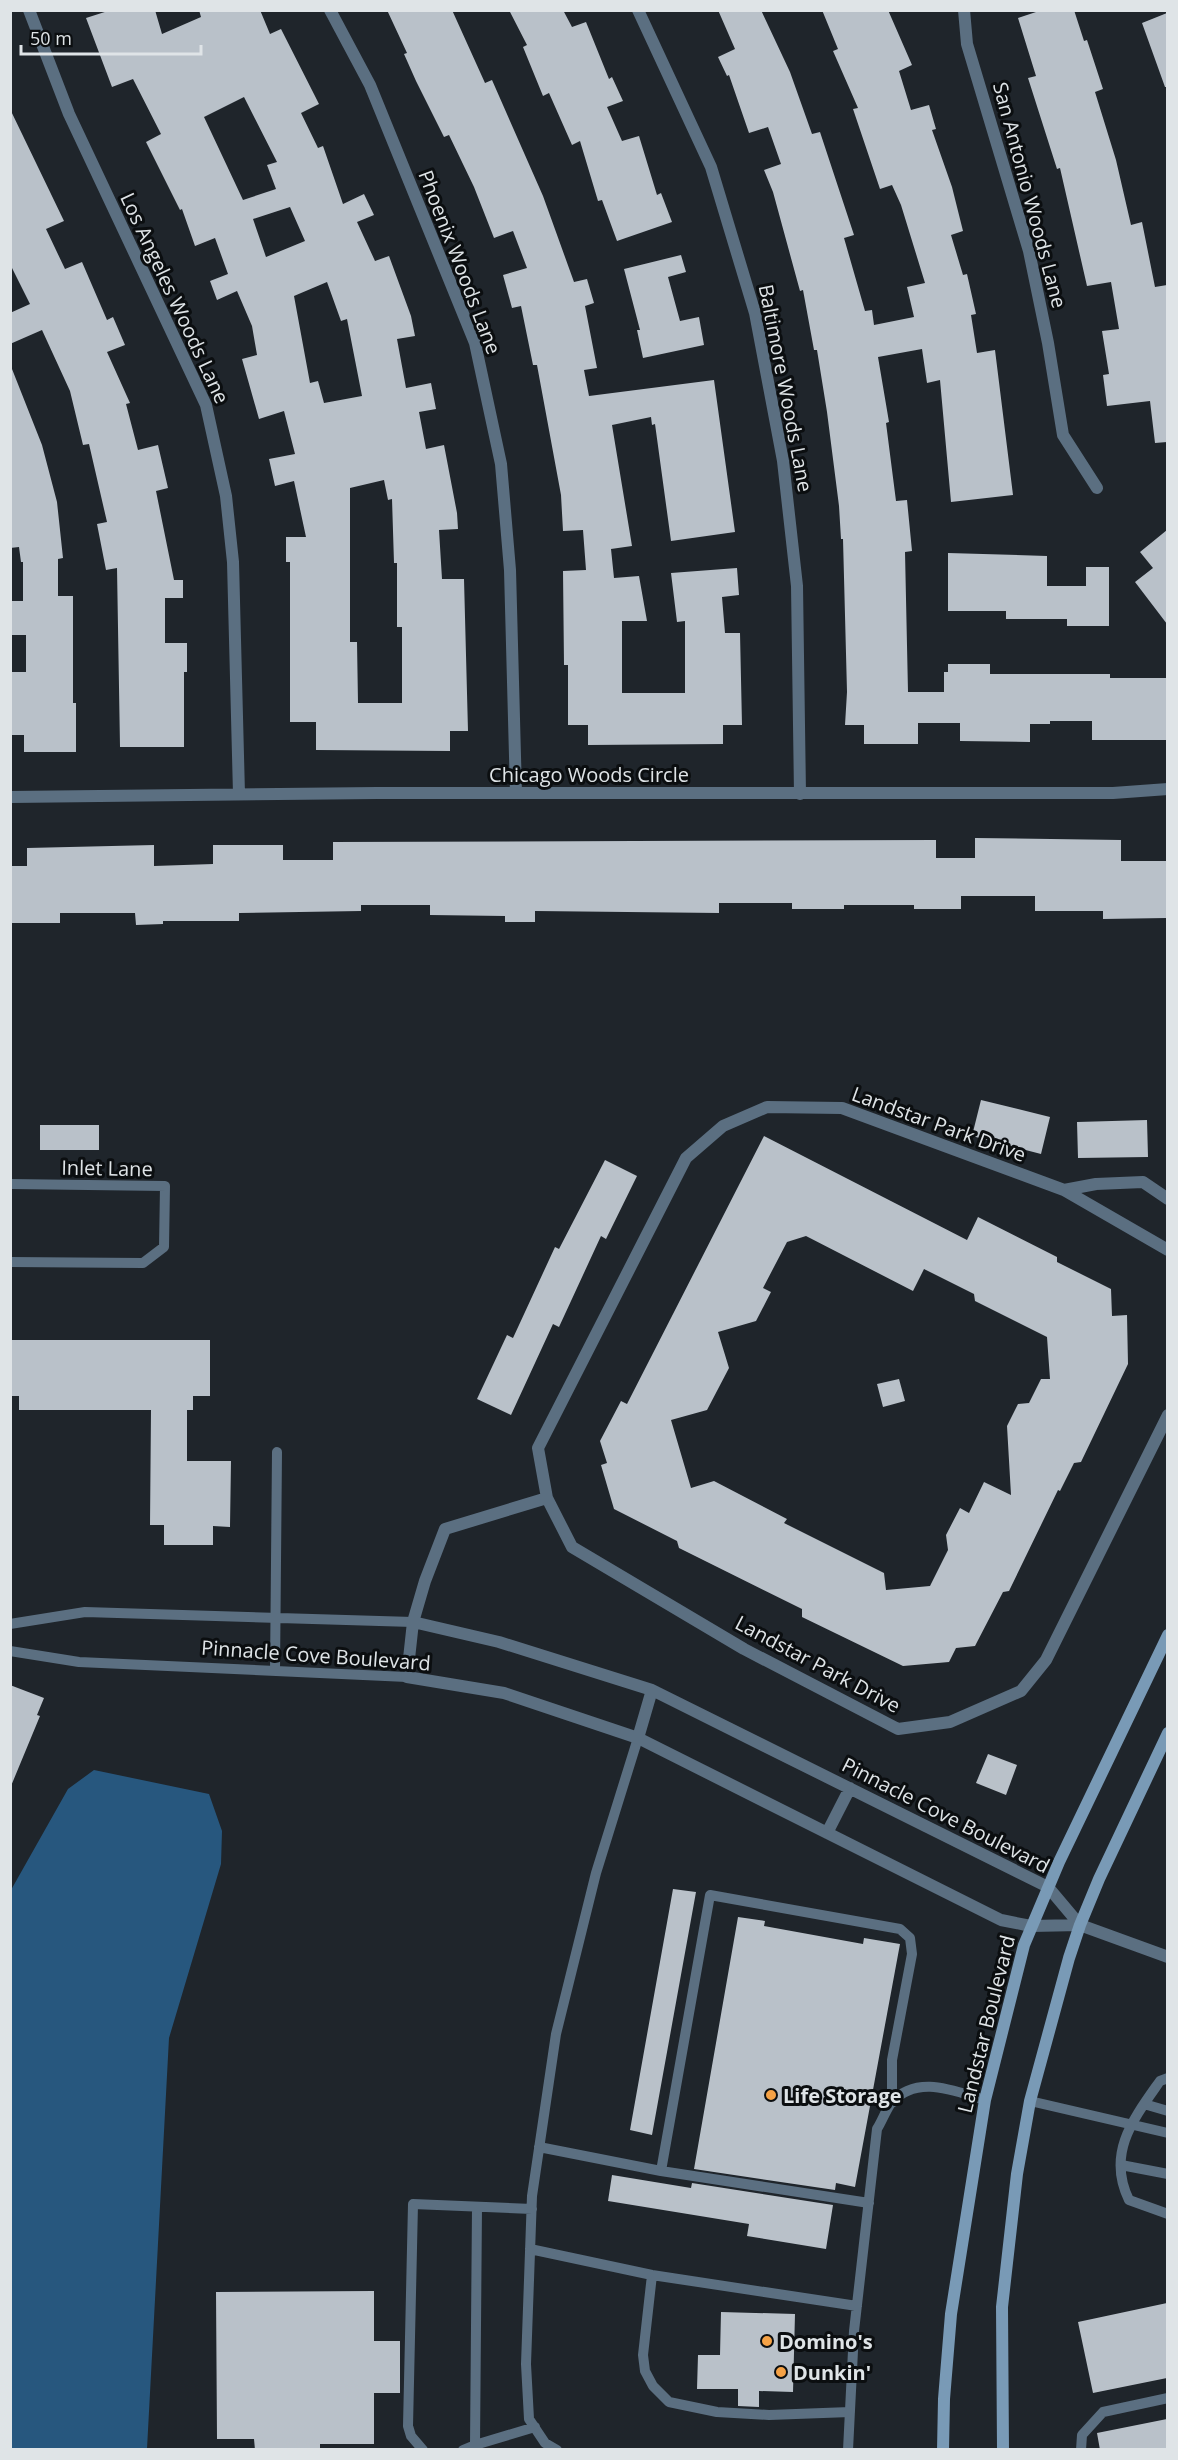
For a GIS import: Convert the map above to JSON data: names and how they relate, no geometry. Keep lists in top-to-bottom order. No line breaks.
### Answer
{"streets":{"street":["San Antonio Woods Lane","Phoenix Woods Lane","Los Angeles Woods Lane","Baltimore Woods Lane","Chicago Woods Circle","Landstar Park Drive","Pinnacle Cove Boulevard","Landstar Boulevard"],"lane":["Inlet Lane"]},"crossings":[["Phoenix Woods Lane","Chicago Woods Circle"],["Los Angeles Woods Lane","Chicago Woods Circle"],["Baltimore Woods Lane","Chicago Woods Circle"],["Pinnacle Cove Boulevard","Landstar Boulevard"]],"places":["Life Storage","Domino's","Dunkin'"],"scale_bar":"50 m"}
